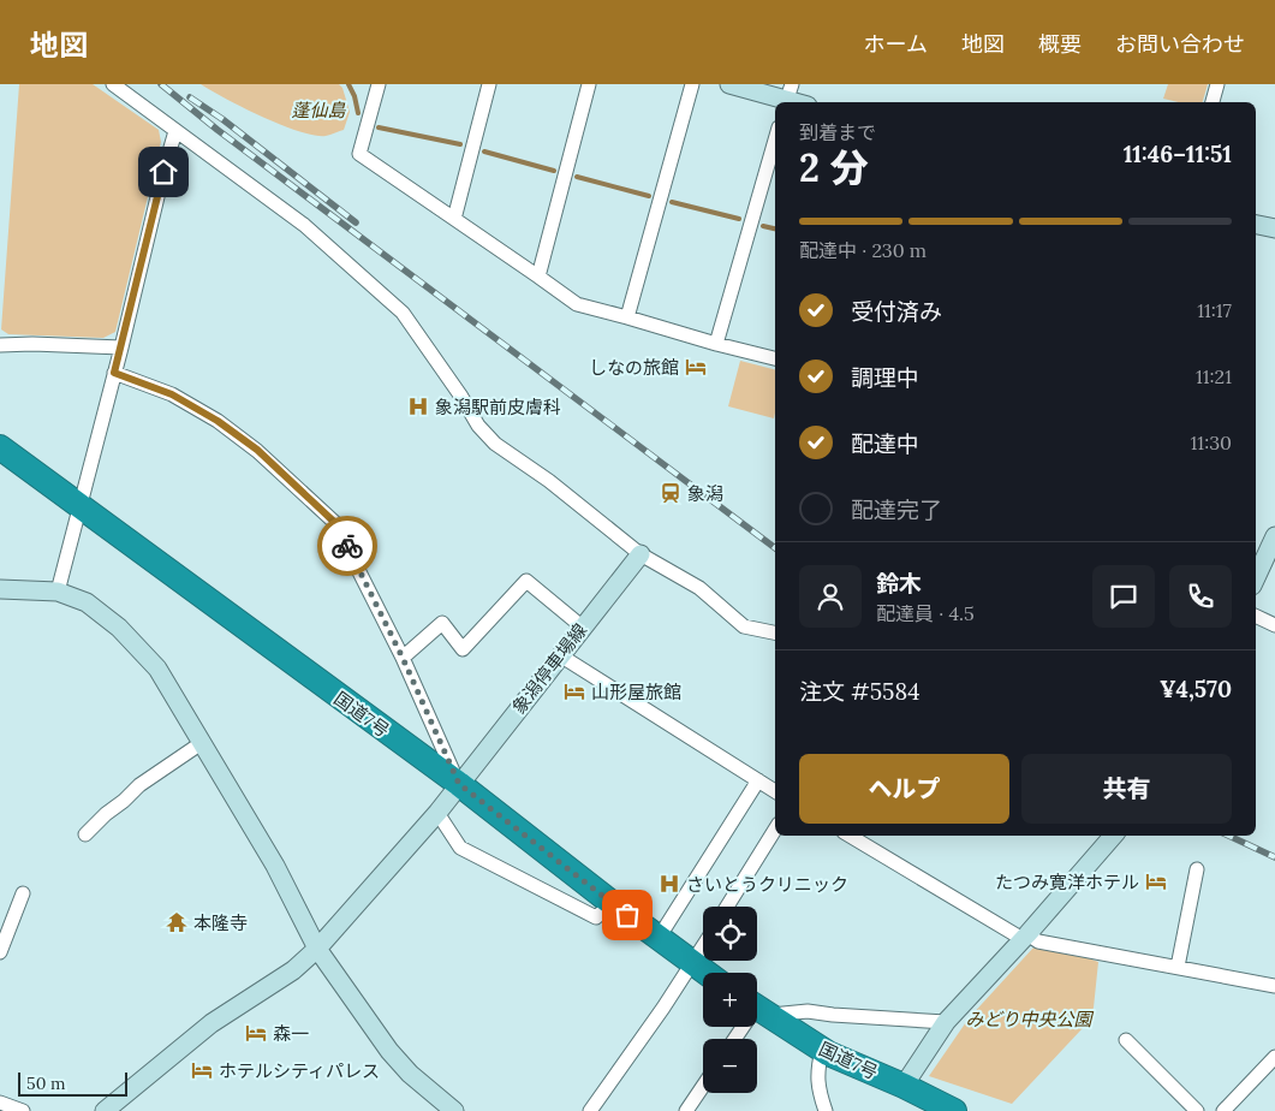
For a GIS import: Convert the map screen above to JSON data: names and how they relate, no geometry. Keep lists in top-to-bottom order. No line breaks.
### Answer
{"streets":{"highway":["国道7号"],"street":["象潟停車場線"]},"crossings":[["象潟停車場線","国道7号"]],"parks":["蓬仙島","みどり中央公園"],"places":{"hotel":["しなの旅館","山形屋旅館","たつみ寛洋ホテル","森一","ホテルシティパレス"],"hospital":["象潟駅前皮膚科","さいとうクリニック"],"station":["象潟"],"temple":["本隆寺"]},"scale_bar":"50 m","page":{"header":"地図","nav":["ホーム","地図","概要","お問い合わせ"],"heading":["2 分","到着まで","11:46–11:51"],"panel":["鈴木","配達員 · 4.5","注文 #5584","¥4,570"],"bar":"配達中 · 230 m","list":[["受付済み","11:17"],["調理中","11:21"],["配達中","11:30"],"配達完了"],"buttons":["ヘルプ","共有"],"map_buttons":["+","−"],"scale":"50 m"}}
